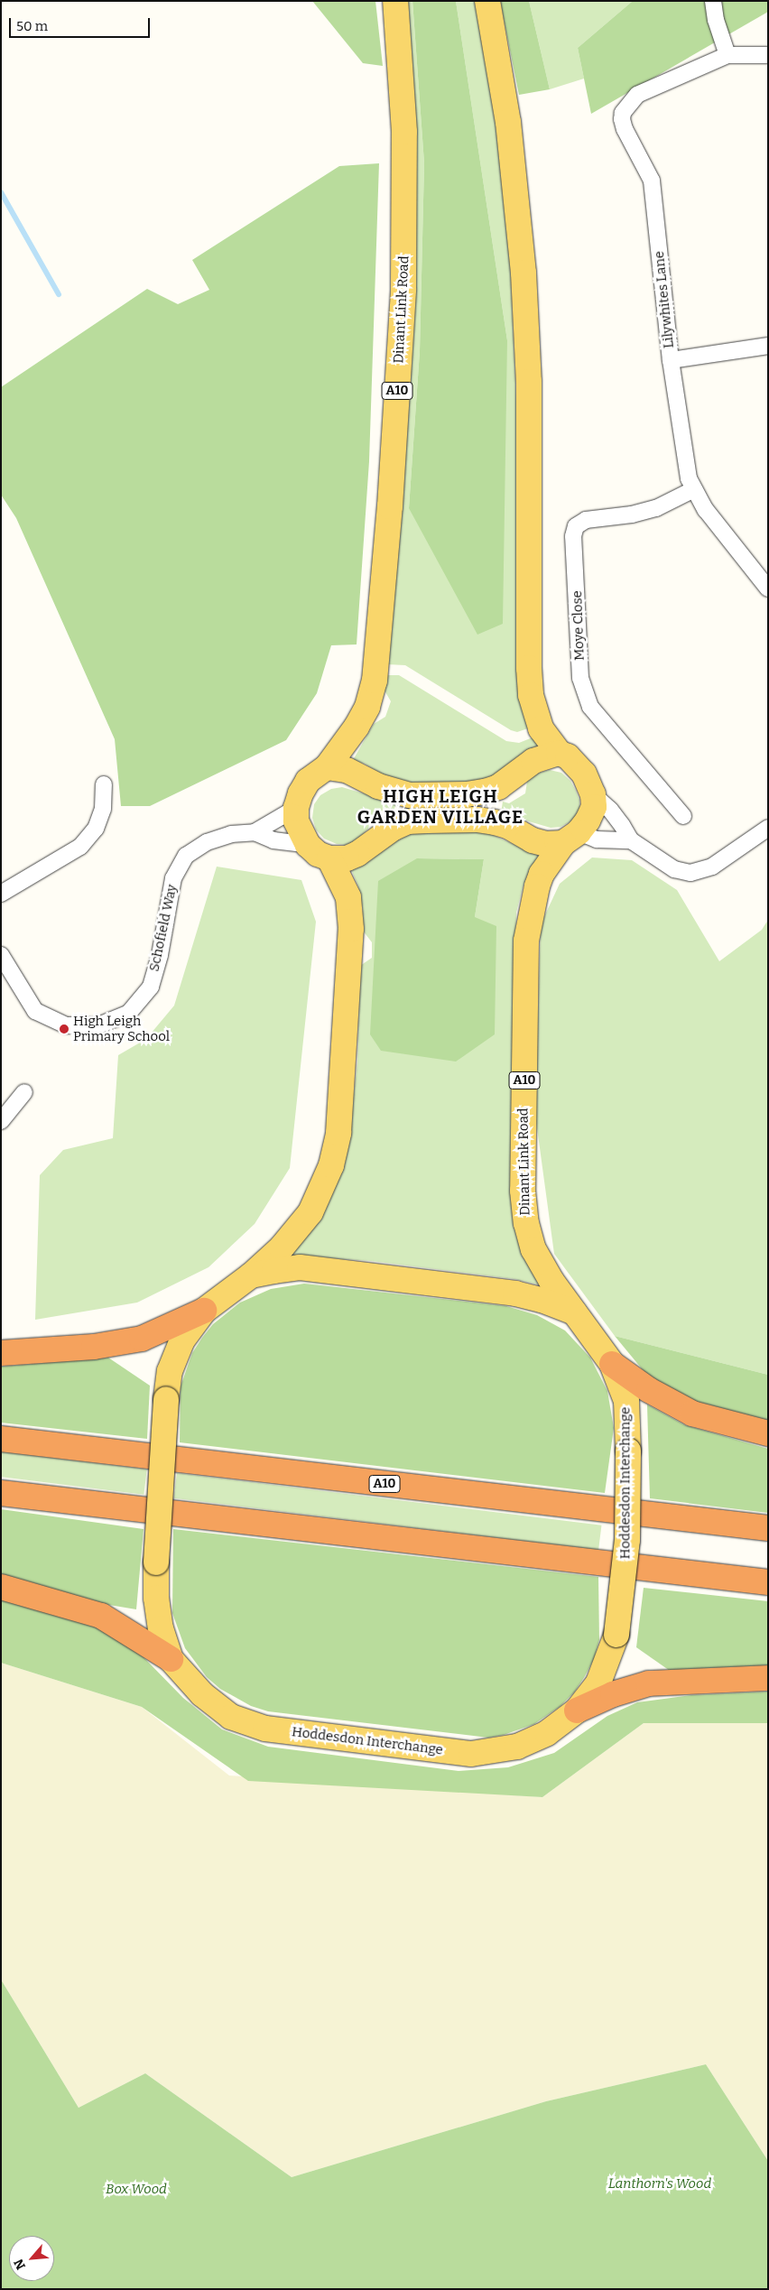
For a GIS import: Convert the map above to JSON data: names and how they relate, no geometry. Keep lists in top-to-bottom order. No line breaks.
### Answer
{"streets":{"highway":["A10"],"main road":["Dinant Link Road","Hoddesdon Interchange"],"street":["Lilywhites Lane","Moye Close","Schofield Way"]},"crossings":[["Lilywhites Lane","Moye Close"],["Dinant Link Road","Schofield Way"],["Dinant Link Road","Hoddesdon Interchange"],["A10","Hoddesdon Interchange"]],"districts":["HIGH LEIGH GARDEN VILLAGE"],"parks":["Lanthorn's Wood","Box Wood"],"places":["High Leigh Primary School"],"scale_bar":"50 m","north":"bottom left"}
